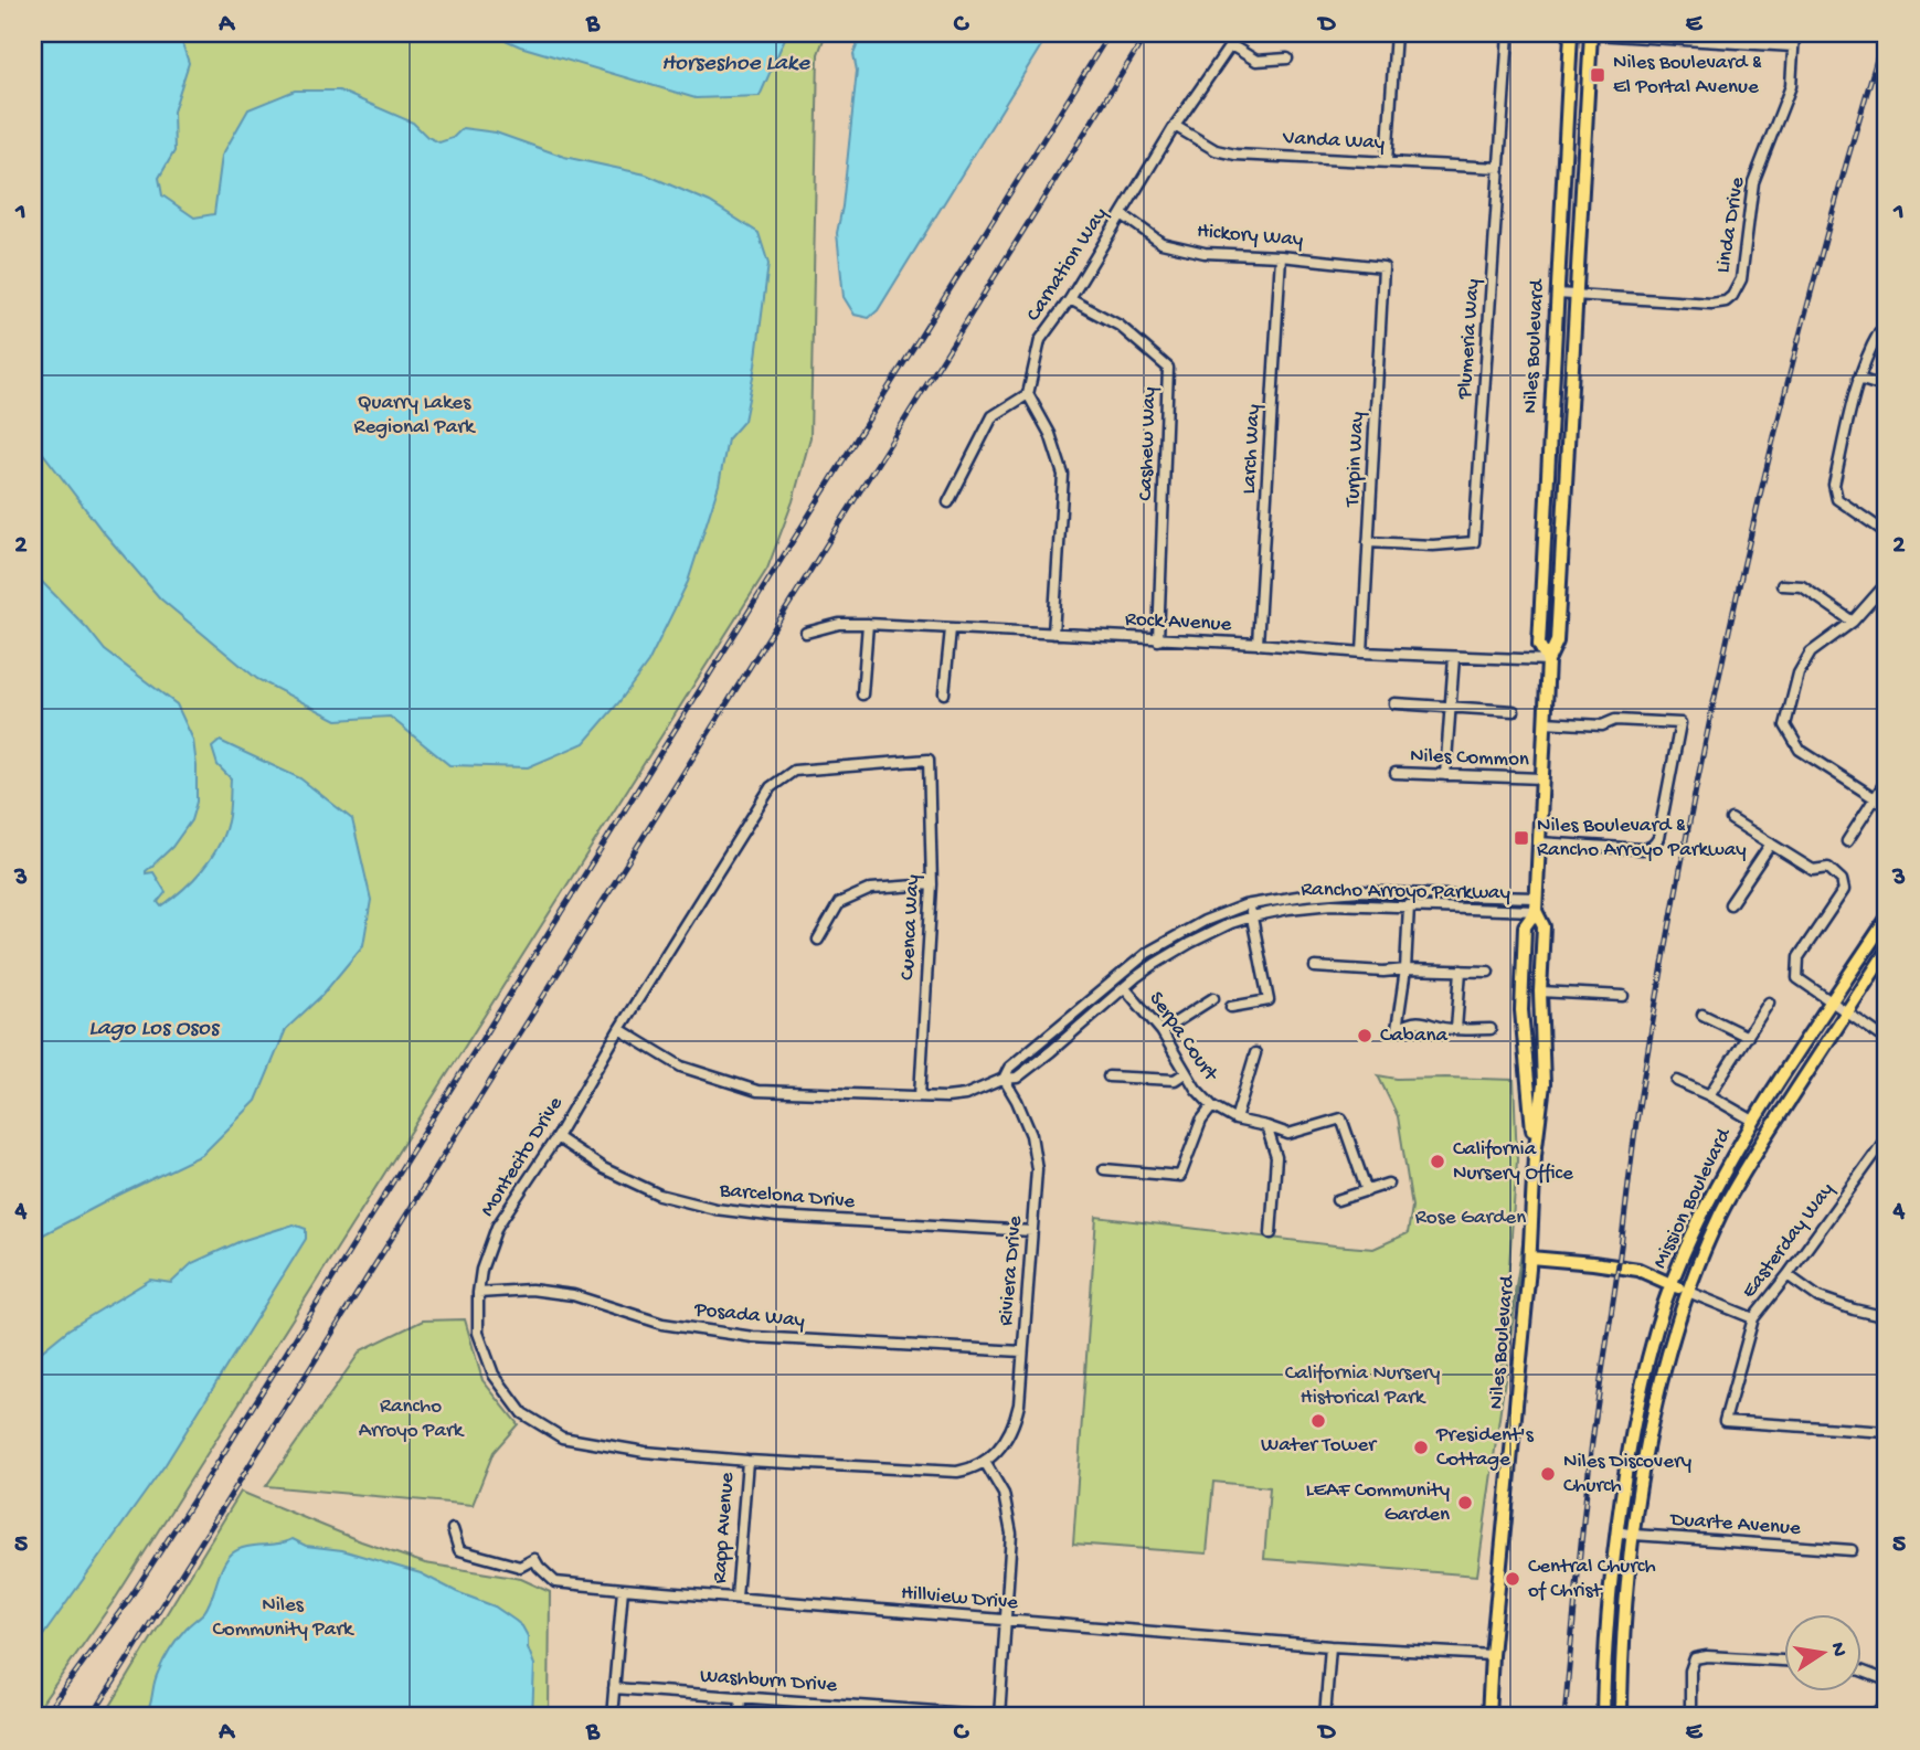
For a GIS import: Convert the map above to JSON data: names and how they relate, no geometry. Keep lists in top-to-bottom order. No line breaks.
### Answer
{"streets":{"main road":["Niles Boulevard","Mission Boulevard"],"street":["Vanda Way","Linda Drive","Hickory Way","Carnation Way","Plumeria Way","Cashew Way","Larch Way","Turpin Way","Rock Avenue","Niles Common","Rancho Arroyo Parkway","Cuenca Way","Serpa Court","Montecito Drive","Barcelona Drive","Easterday Way","Riviera Drive","Posada Way","Duarte Avenue","Rapp Avenue","Hillview Drive","Washburn Drive"]},"crossings":[["Vanda Way","Carnation Way"],["Vanda Way","Plumeria Way"],["Linda Drive","Niles Boulevard"],["Hickory Way","Carnation Way"],["Hickory Way","Larch Way"],["Hickory Way","Turpin Way"],["Carnation Way","Cashew Way"],["Plumeria Way","Turpin Way"],["Niles Boulevard","Rock Avenue"],["Niles Boulevard","Niles Common"],["Niles Boulevard","Rancho Arroyo Parkway"],["Niles Boulevard","Hillview Drive"],["Cashew Way","Rock Avenue"],["Larch Way","Rock Avenue"],["Turpin Way","Rock Avenue"],["Rancho Arroyo Parkway","Cuenca Way"],["Rancho Arroyo Parkway","Serpa Court"],["Rancho Arroyo Parkway","Montecito Drive"],["Rancho Arroyo Parkway","Riviera Drive"],["Cuenca Way","Montecito Drive"],["Montecito Drive","Barcelona Drive"],["Montecito Drive","Riviera Drive"],["Montecito Drive","Posada Way"],["Montecito Drive","Rapp Avenue"],["Barcelona Drive","Riviera Drive"],["Mission Boulevard","Duarte Avenue"],["Riviera Drive","Posada Way"],["Rapp Avenue","Hillview Drive"]],"water":["Horseshoe Lake","Lago Los Osos"],"parks":["Quarry Lakes Regional Park","Rose Garden","California Nursery Historical Park","Rancho Arroyo Park","Niles Community Park"],"places":{"transit":["Niles Boulevard & El Portal Avenue","Niles Boulevard & Rancho Arroyo Parkway"],"other":["Cabana","California Nursery Office","Water Tower","President's Cottage","Niles Discovery Church","LEAF Community Garden","Central Church of Christ"]},"north":"right","grid":{"columns":["A","B","C","D","E"],"rows":["1","2","3","4","5"]}}
